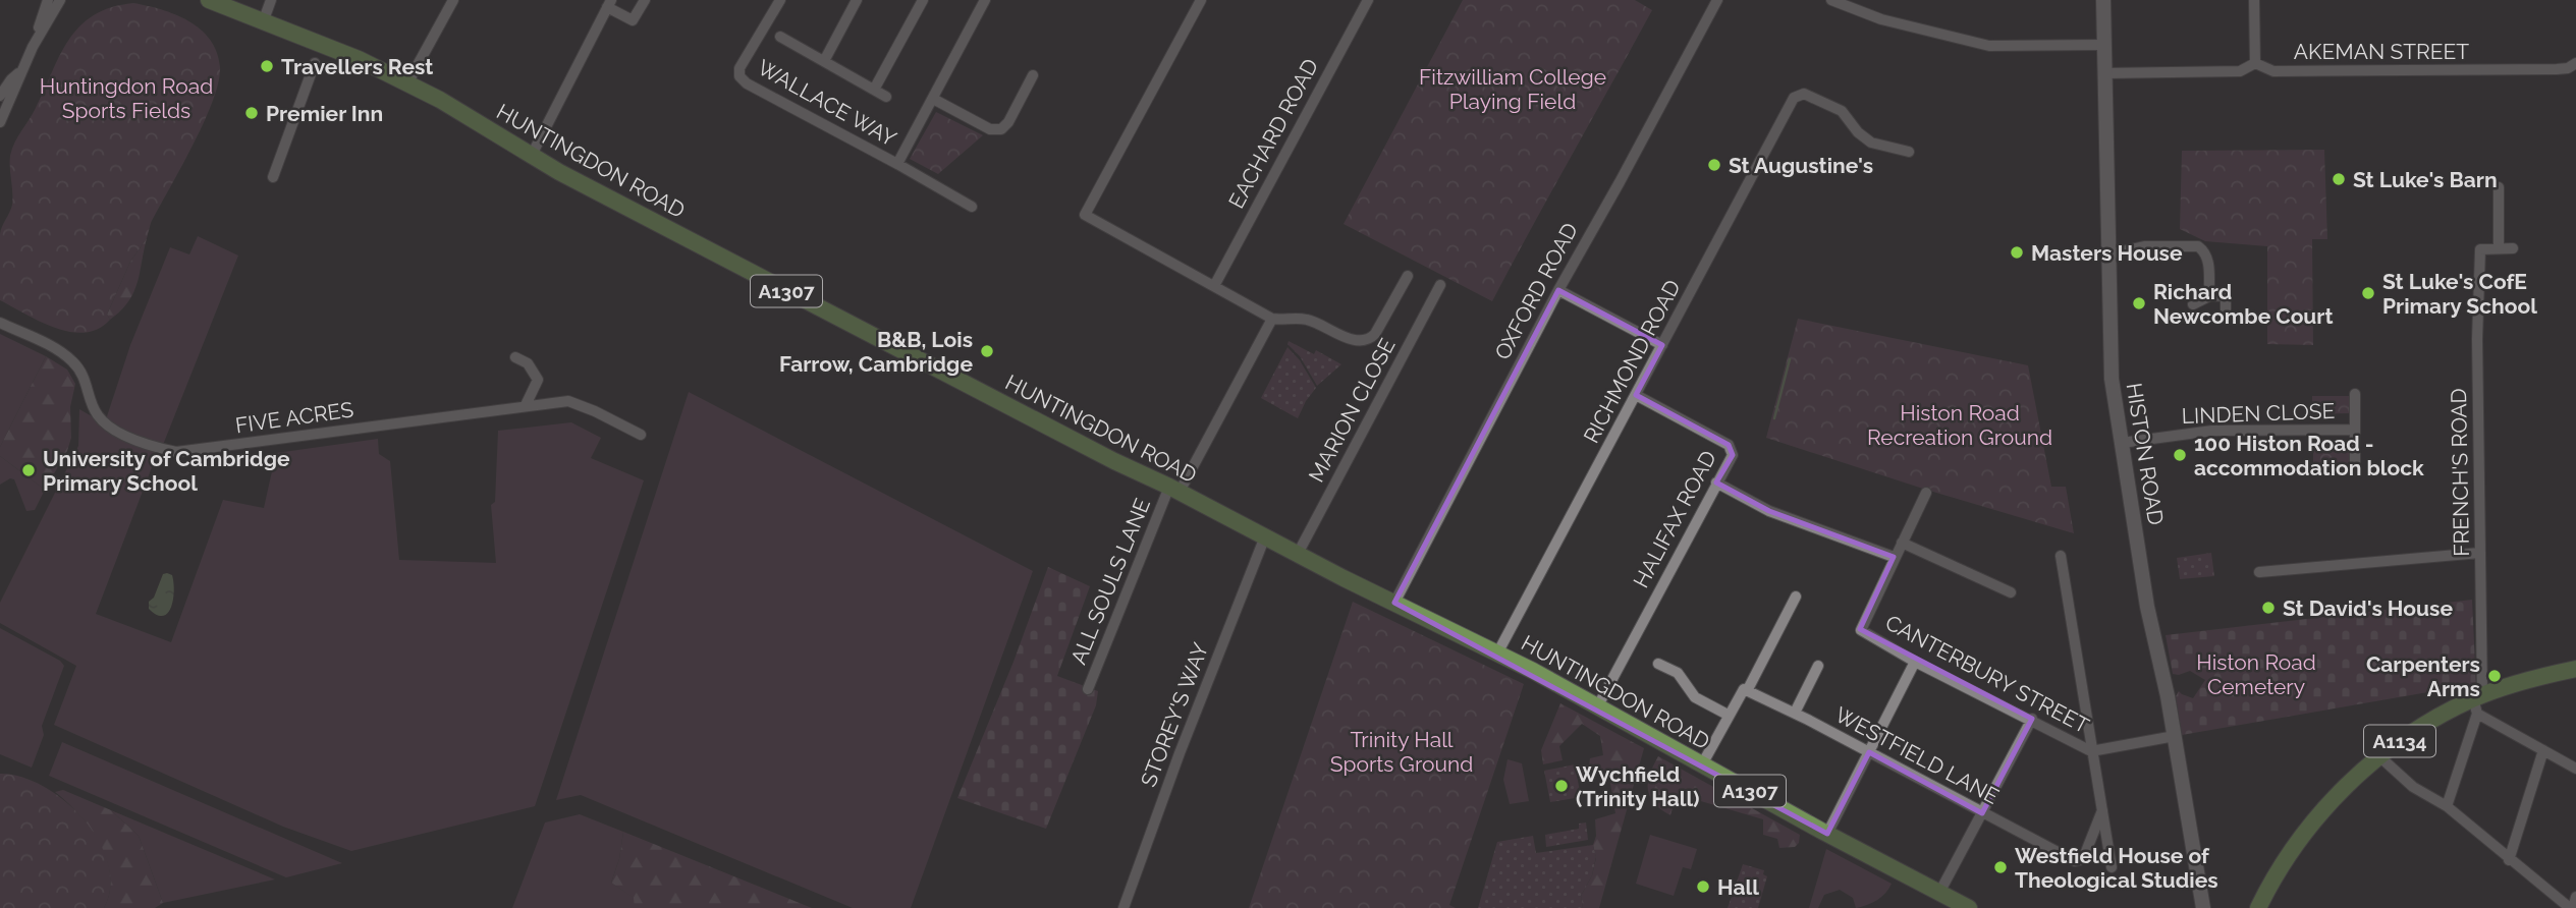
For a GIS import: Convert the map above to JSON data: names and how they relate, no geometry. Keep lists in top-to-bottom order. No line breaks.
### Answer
{"streets":{"main road":["HUNTINGDON ROAD","A1307","HISTON ROAD","A1134"],"street":["AKEMAN STREET","WALLACE WAY","EACHARD ROAD","OXFORD ROAD","RICHMOND ROAD","MARION CLOSE","LINDEN CLOSE","FIVE ACRES","FRENCH'S ROAD","HALIFAX ROAD","ALL SOULS LANE","CANTERBURY STREET","STOREY'S WAY","WESTFIELD LANE"]},"crossings":[["AKEMAN STREET","HISTON ROAD"],["HUNTINGDON ROAD","OXFORD ROAD"],["HUNTINGDON ROAD","RICHMOND ROAD"],["HUNTINGDON ROAD","MARION CLOSE"],["HUNTINGDON ROAD","HALIFAX ROAD"],["HUNTINGDON ROAD","ALL SOULS LANE"],["HUNTINGDON ROAD","STOREY'S WAY"],["RICHMOND ROAD","HALIFAX ROAD"],["LINDEN CLOSE","HISTON ROAD"],["HISTON ROAD","CANTERBURY STREET"],["FRENCH'S ROAD","A1134"]],"parks":["Fitzwilliam College Playing Field","Huntingdon Road Sports Fields","Histon Road Recreation Ground","Histon Road Cemetery","Trinity Hall Sports Ground"],"places":["Travellers Rest","Premier Inn","St Augustine's","St Luke's Barn","Masters House","St Luke's CofE Primary School","Richard Newcombe Court","B&B, Lois Farrow, Cambridge","100 Histon Road - accommodation block","University of Cambridge Primary School","St David's House","Carpenters Arms","Wychfield (Trinity Hall)","Westfield House of Theological Studies","Hall"]}
